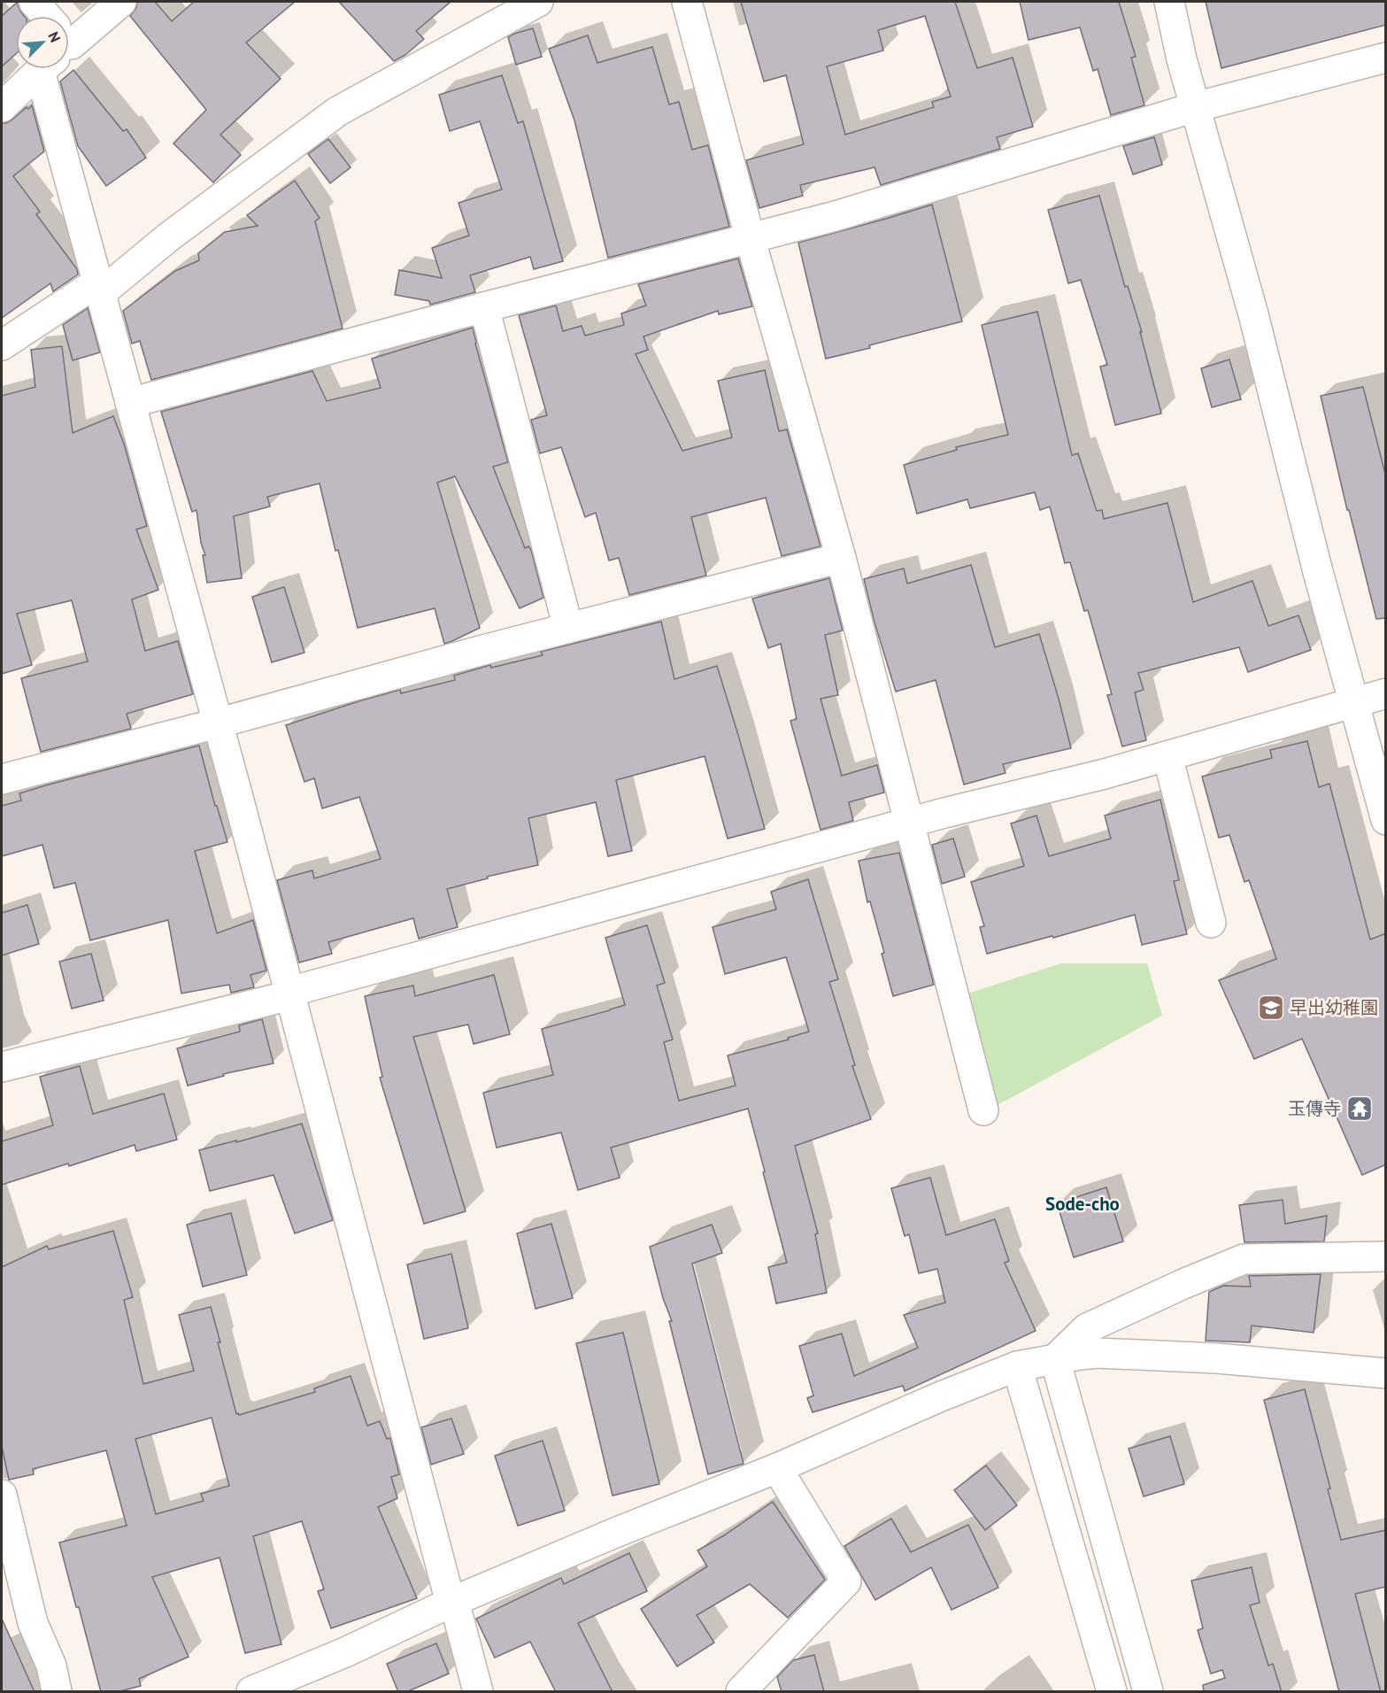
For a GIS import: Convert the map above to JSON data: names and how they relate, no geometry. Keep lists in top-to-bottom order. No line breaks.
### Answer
{"districts":["Sode-cho"],"places":{"school or university":["早出幼稚園"],"temple":["玉傳寺"]},"north":"top right"}
